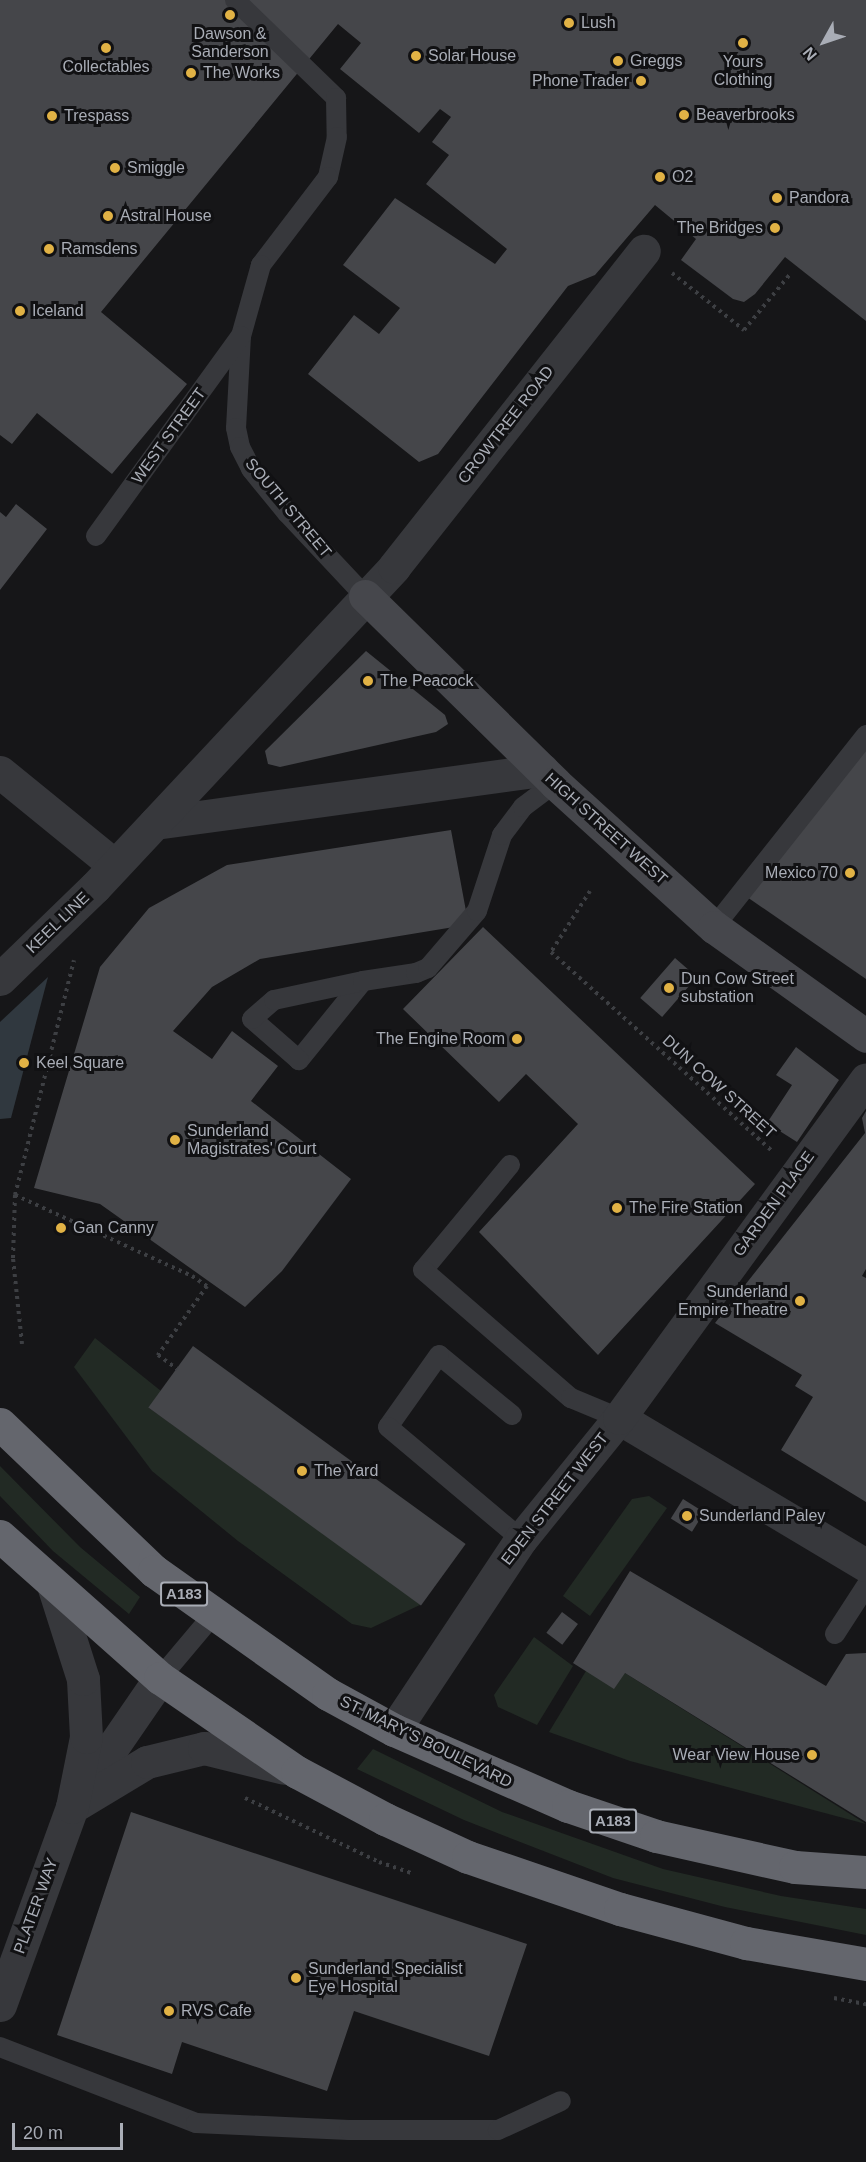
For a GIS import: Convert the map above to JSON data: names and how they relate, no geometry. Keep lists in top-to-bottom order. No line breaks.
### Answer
{"streets":{"highway":["A183","ST. MARY'S BOULEVARD"],"street":["CROWTREE ROAD","HIGH STREET WEST","KEEL LINE","GARDEN PLACE","EDEN STREET WEST","PLATER WAY"],"lane":["WEST STREET","SOUTH STREET"],"path":["DUN COW STREET"]},"crossings":[["CROWTREE ROAD","SOUTH STREET"],["CROWTREE ROAD","HIGH STREET WEST"],["CROWTREE ROAD","KEEL LINE"],["WEST STREET","SOUTH STREET"],["HIGH STREET WEST","KEEL LINE"],["DUN COW STREET","GARDEN PLACE"],["GARDEN PLACE","EDEN STREET WEST"],["EDEN STREET WEST","ST. MARY'S BOULEVARD"]],"places":["Dawson & Sanderson","Lush","Yours Clothing","Collectables","Solar House","Greggs","The Works","Phone Trader","Beaverbrooks","Trespass","Smiggle","O2","Pandora","Astral House","The Bridges","Ramsdens","Iceland","The Peacock","Mexico 70","Dun Cow Street substation","The Engine Room","Keel Square","Sunderland Magistrates' Court","The Fire Station","Gan Canny","Sunderland Empire Theatre","The Yard","Sunderland Paley","Wear View House","Sunderland Specialist Eye Hospital","RVS Cafe"],"scale_bar":"20 m","north":"bottom left"}
